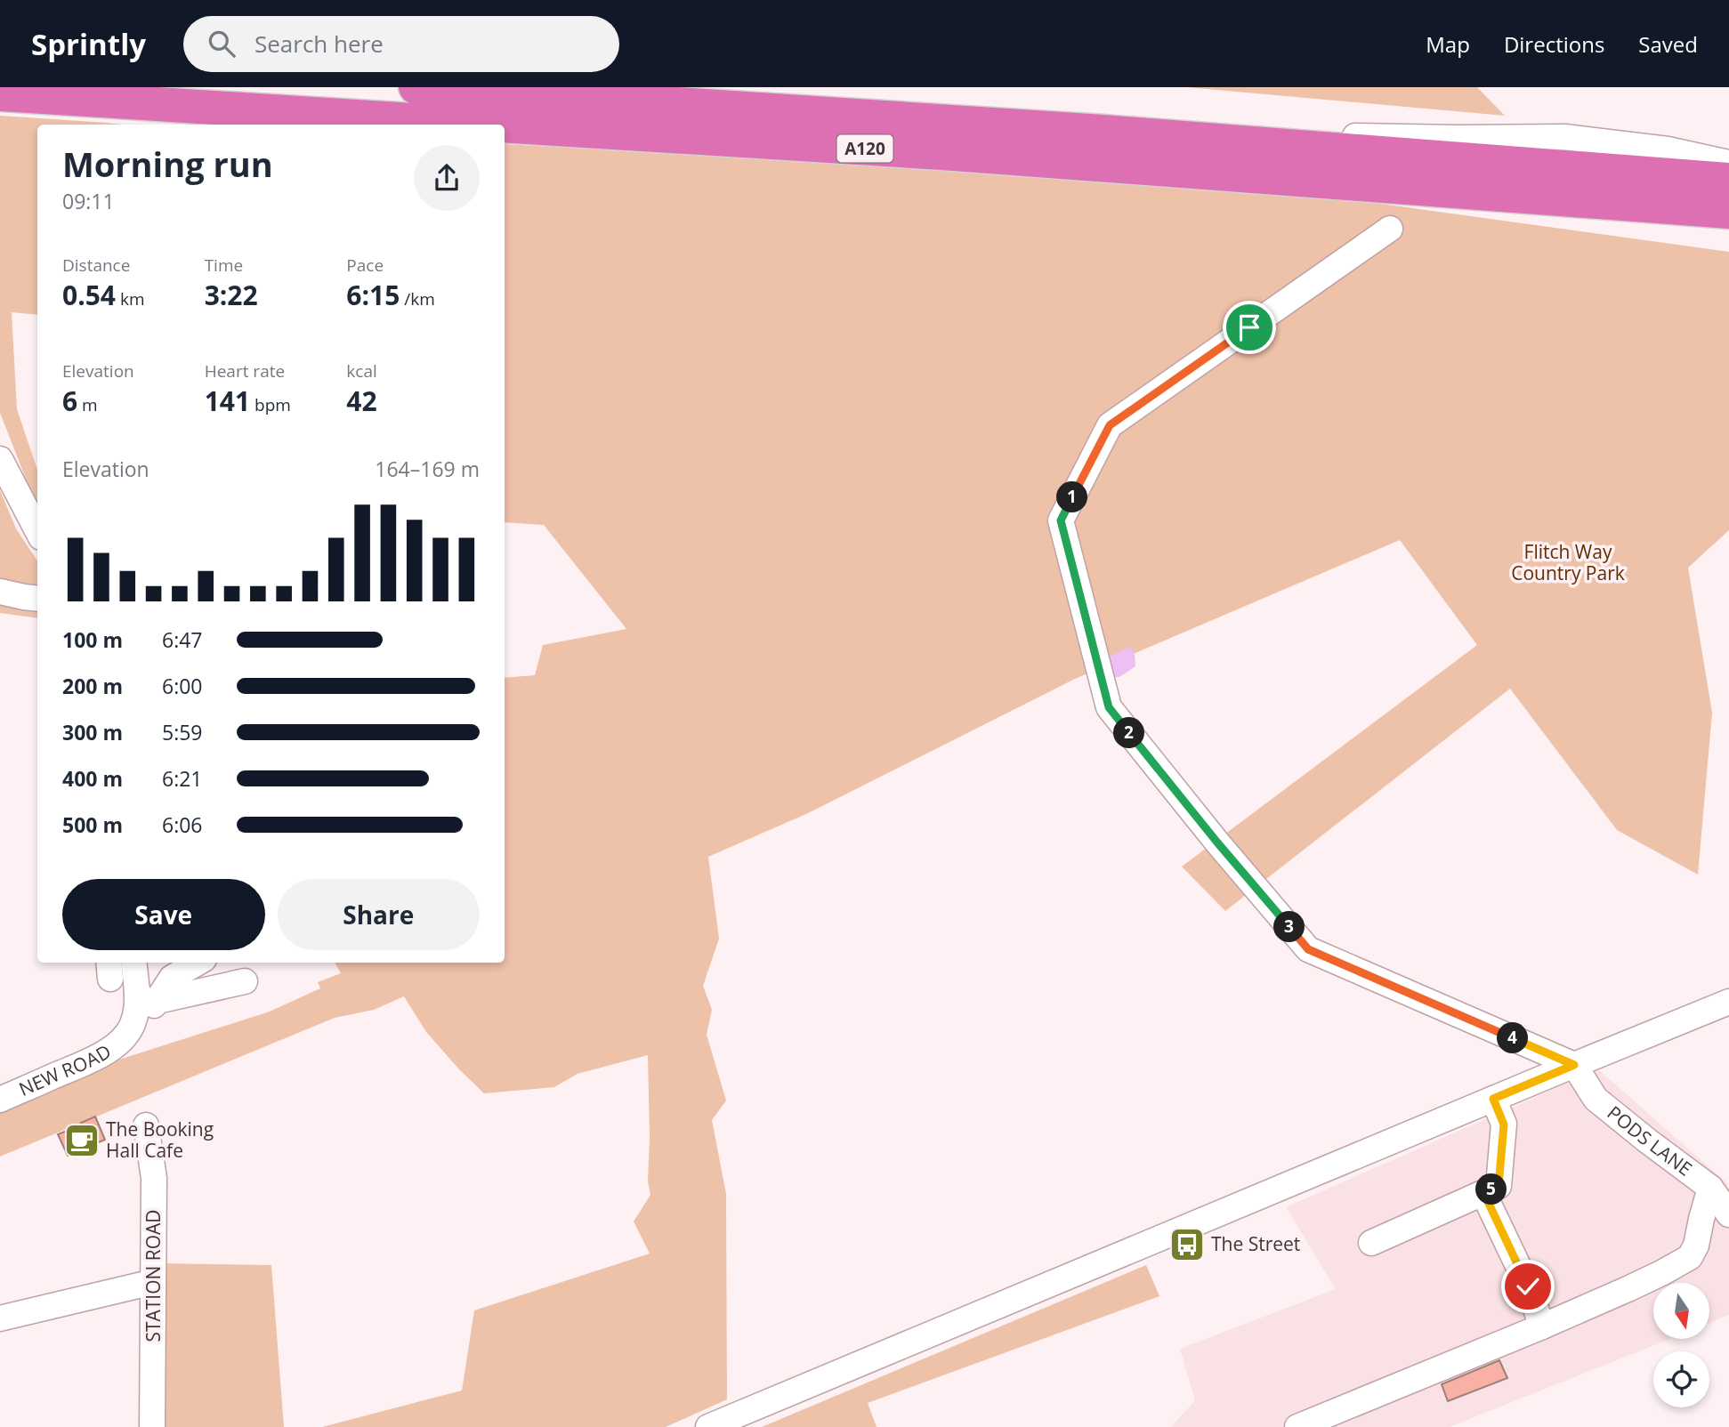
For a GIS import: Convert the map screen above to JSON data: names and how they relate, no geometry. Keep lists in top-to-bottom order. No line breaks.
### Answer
{"streets":{"highway":["A120"],"street":["NEW ROAD","PODS LANE","STATION ROAD"]},"parks":["Flitch Way Country Park"],"places":{"cafe":["The Booking Hall Cafe"],"bus stop":["The Street"]},"north":"bottom","page":{"header":"Sprintly","search":"Search here","nav":["Map","Directions","Saved"],"heading":["Morning run","09:11"],"stats":[["Distance","0.54 km"],["Time","3:22"],["Pace","6:15 /km"],["Elevation","6 m"],["Heart rate","141 bpm"],["kcal","42"]],"chart":["Elevation","164–169 m"],"pins":["1","2","3","4","5"],"list":[{"name":"100 m","note":"6:47"},{"name":"200 m","note":"6:00"},{"name":"300 m","note":"5:59"},{"name":"400 m","note":"6:21"},{"name":"500 m","note":"6:06"}],"buttons":["Save","Share"]}}
